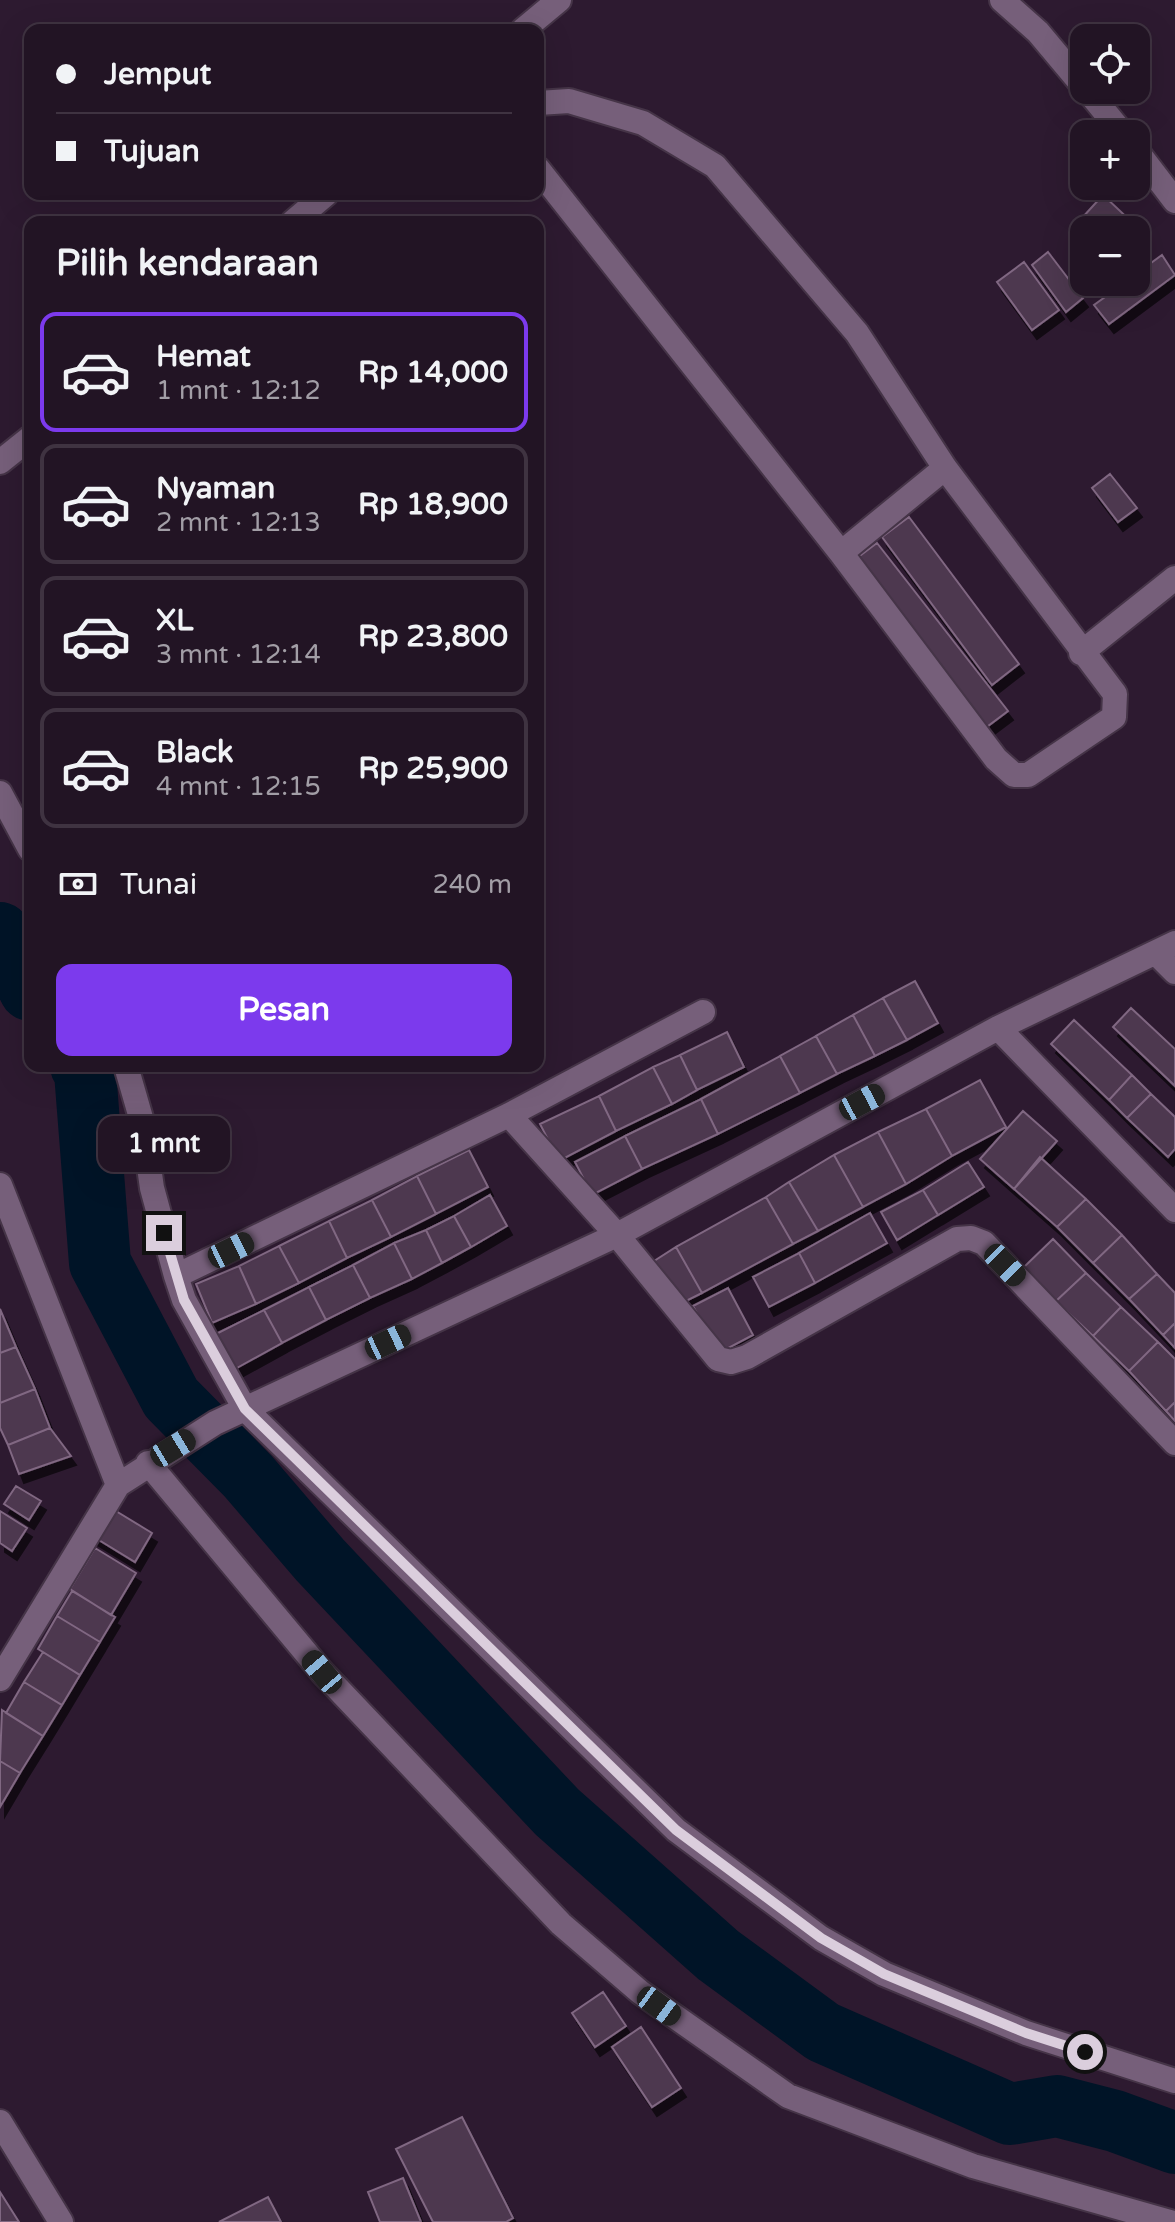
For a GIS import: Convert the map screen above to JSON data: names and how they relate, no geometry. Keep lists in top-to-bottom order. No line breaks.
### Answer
{"page":{"map_buttons":["+","−"],"banner":["Jemput","Tujuan"],"heading":"Pilih kendaraan","list":[{"name":"Hemat","note":"1 mnt · 12:12","value":"Rp 14,000"},{"name":"Nyaman","note":"2 mnt · 12:13","value":"Rp 18,900"},{"name":"XL","note":"3 mnt · 12:14","value":"Rp 23,800"},{"name":"Black","note":"4 mnt · 12:15","value":"Rp 25,900"}],"pay":["Tunai","240 m"],"buttons":"Pesan","bubble":"1 mnt"}}
